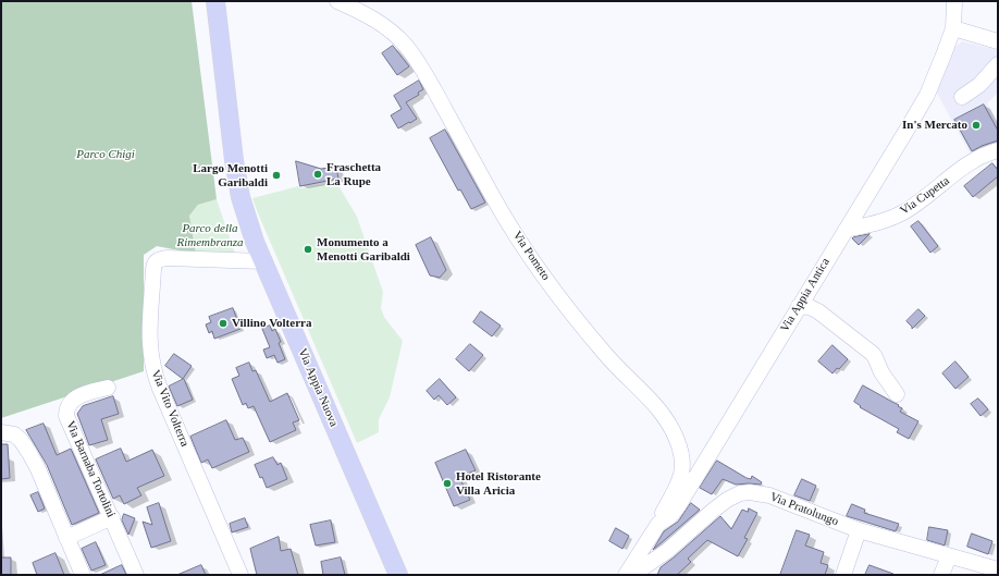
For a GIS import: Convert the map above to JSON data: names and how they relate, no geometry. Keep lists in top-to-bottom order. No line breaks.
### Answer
{"streets":{"main road":["Via Appia Nuova"],"street":["Via Cupetta","Via Pometo","Via Appia Antica","Via Vito Volterra","Via Barnaba Tortolini","Via Pratolungo"]},"crossings":[["Via Cupetta","Via Appia Antica"],["Via Pometo","Via Appia Antica"],["Via Appia Nuova","Via Vito Volterra"]],"parks":["Parco Chigi","Parco della Rimembranza"],"places":["In's Mercato","Fraschetta La Rupe","Largo Menotti Garibaldi","Monumento a Menotti Garibaldi","Villino Volterra","Hotel Ristorante Villa Aricia"]}
